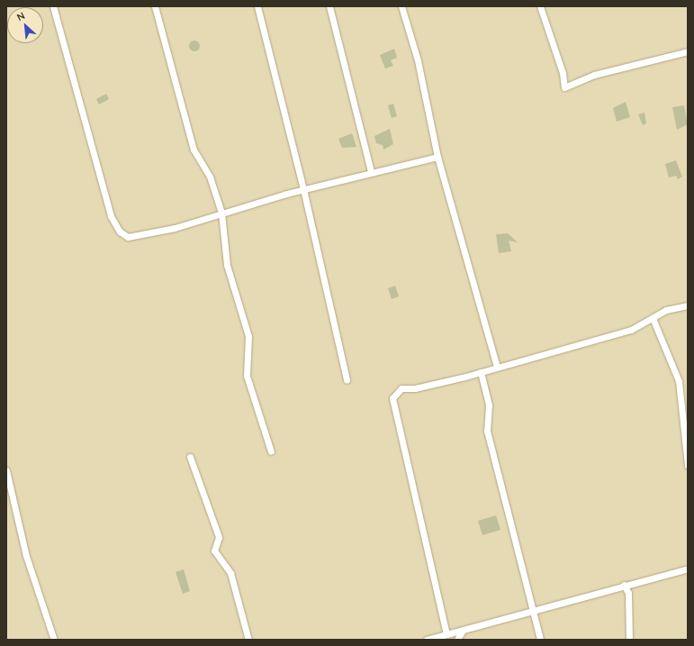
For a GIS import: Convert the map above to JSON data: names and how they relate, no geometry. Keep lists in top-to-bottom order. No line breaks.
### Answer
{"north":"top left"}
